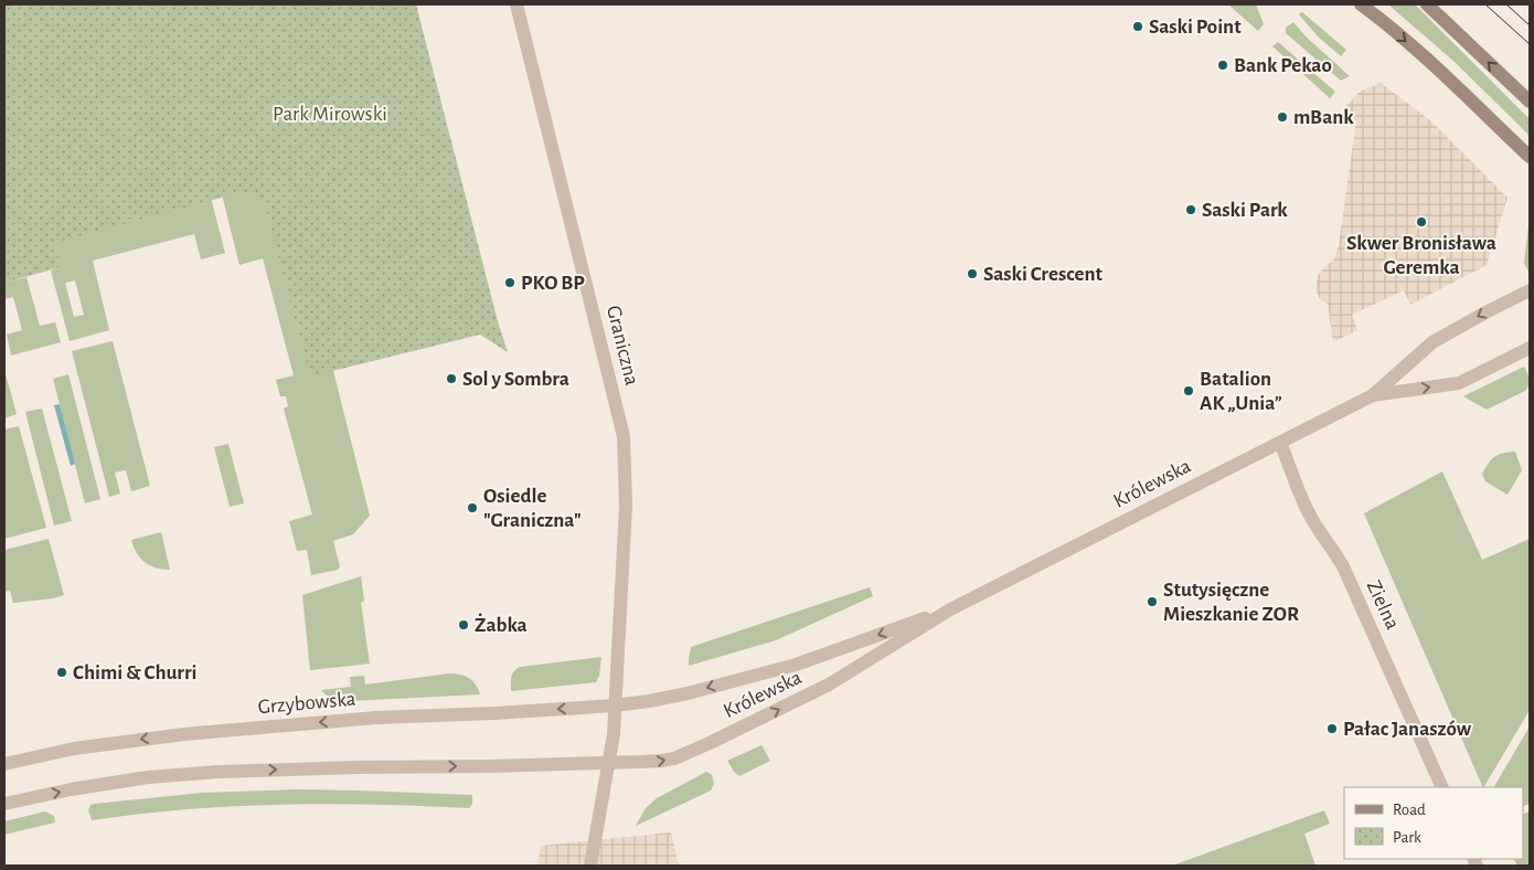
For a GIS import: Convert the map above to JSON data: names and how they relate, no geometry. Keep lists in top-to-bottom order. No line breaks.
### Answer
{"streets":{"street":["Graniczna","Królewska","Zielna","Grzybowska"]},"crossings":[["Graniczna","Królewska"],["Graniczna","Grzybowska"],["Królewska","Zielna"],["Królewska","Grzybowska"]],"parks":["Park Mirowski"],"places":["Saski Point","Bank Pekao","mBank","Saski Park","Skwer Bronisława Geremka","Saski Crescent","PKO BP","Sol y Sombra","Batalion AK „Unia”","Osiedle \"Graniczna\"","Stutysięczne Mieszkanie ZOR","Żabka","Chimi & Churri","Pałac Janaszów"],"legend":["Road","Park"]}
